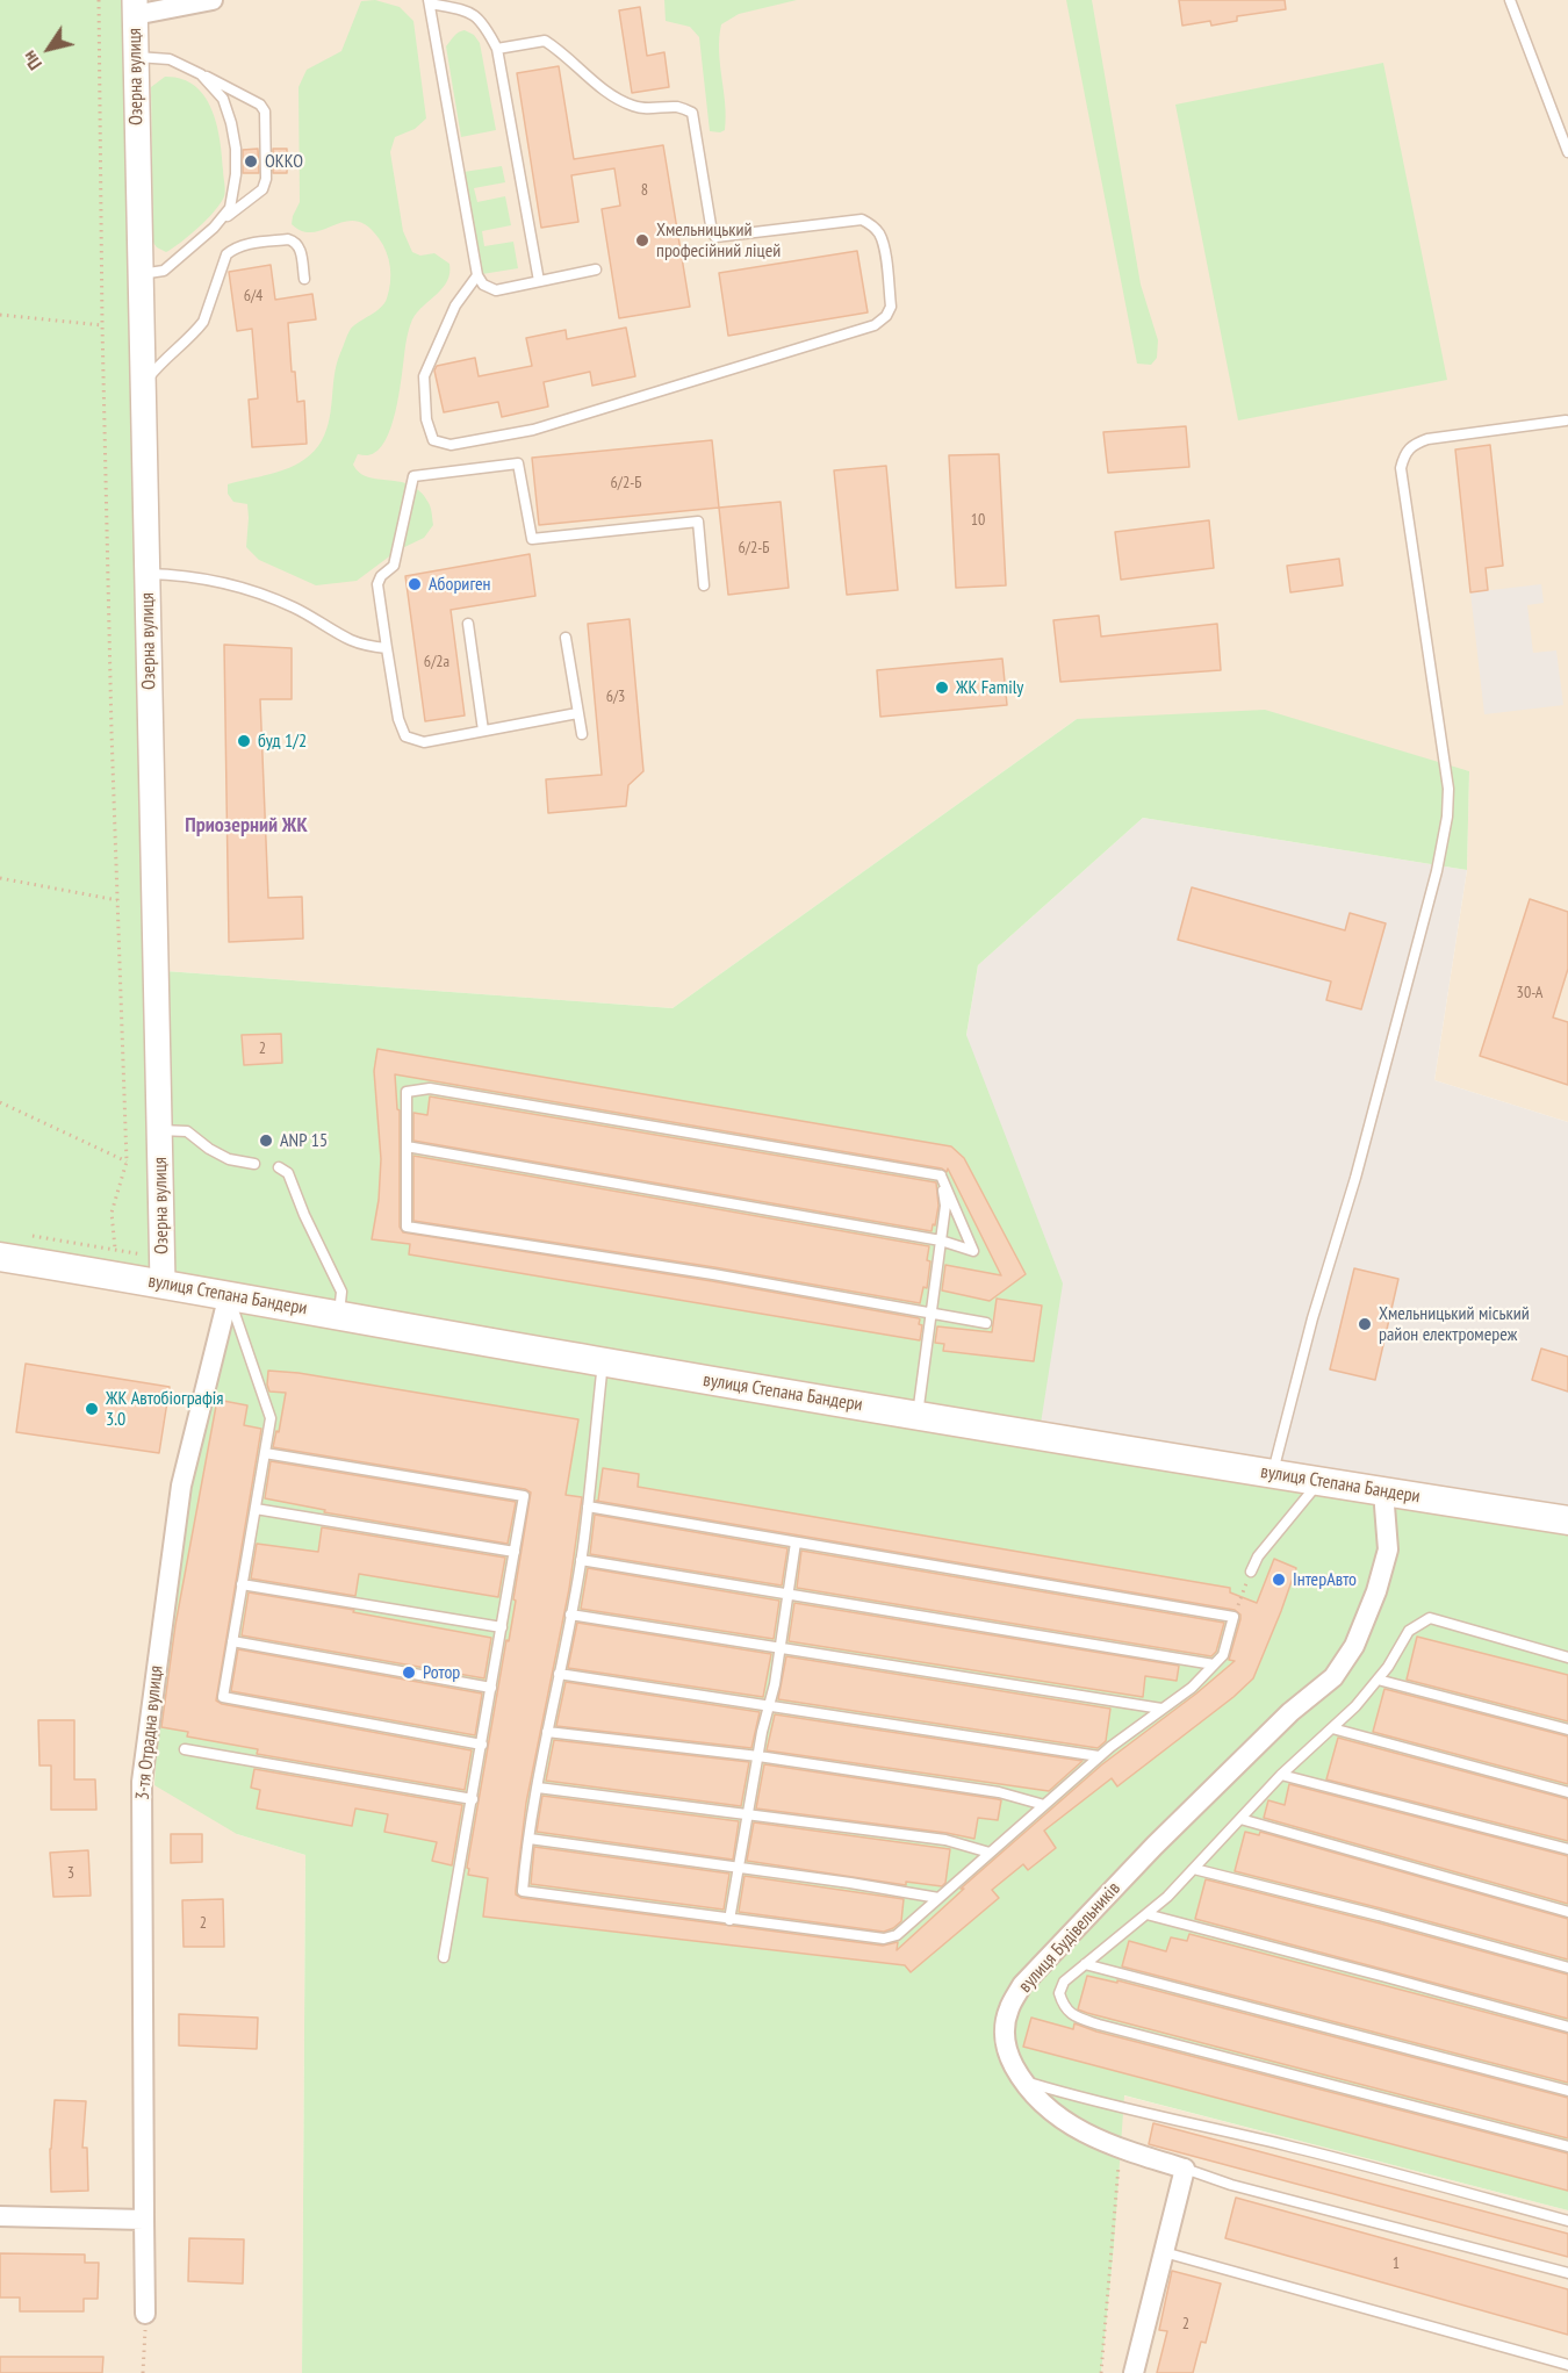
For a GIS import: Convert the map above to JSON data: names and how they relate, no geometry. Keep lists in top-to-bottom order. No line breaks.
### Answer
{"streets":{"main road":["вулиця Степана Бандери"],"street":["Озерна вулиця","3-тя Отрадна вулиця","вулиця Будівельників"]},"crossings":[["Озерна вулиця","вулиця Степана Бандери"],["вулиця Степана Бандери","3-тя Отрадна вулиця"],["вулиця Степана Бандери","вулиця Будівельників"]],"districts":["Приозерний ЖК"],"places":["ОККО","Хмельницький професійний ліцей","Абориген","ЖК Family","буд 1/2","ANP 15","Хмельницький міський район електромереж","ЖК Автобіографія 3.0","ІнтерАвто","Ротор"],"house_numbers":["8","6/4","6/2-Б","10","6/2-Б","6/2а","6/3","30-А","2","3","2","1","2"],"north":"bottom left"}
